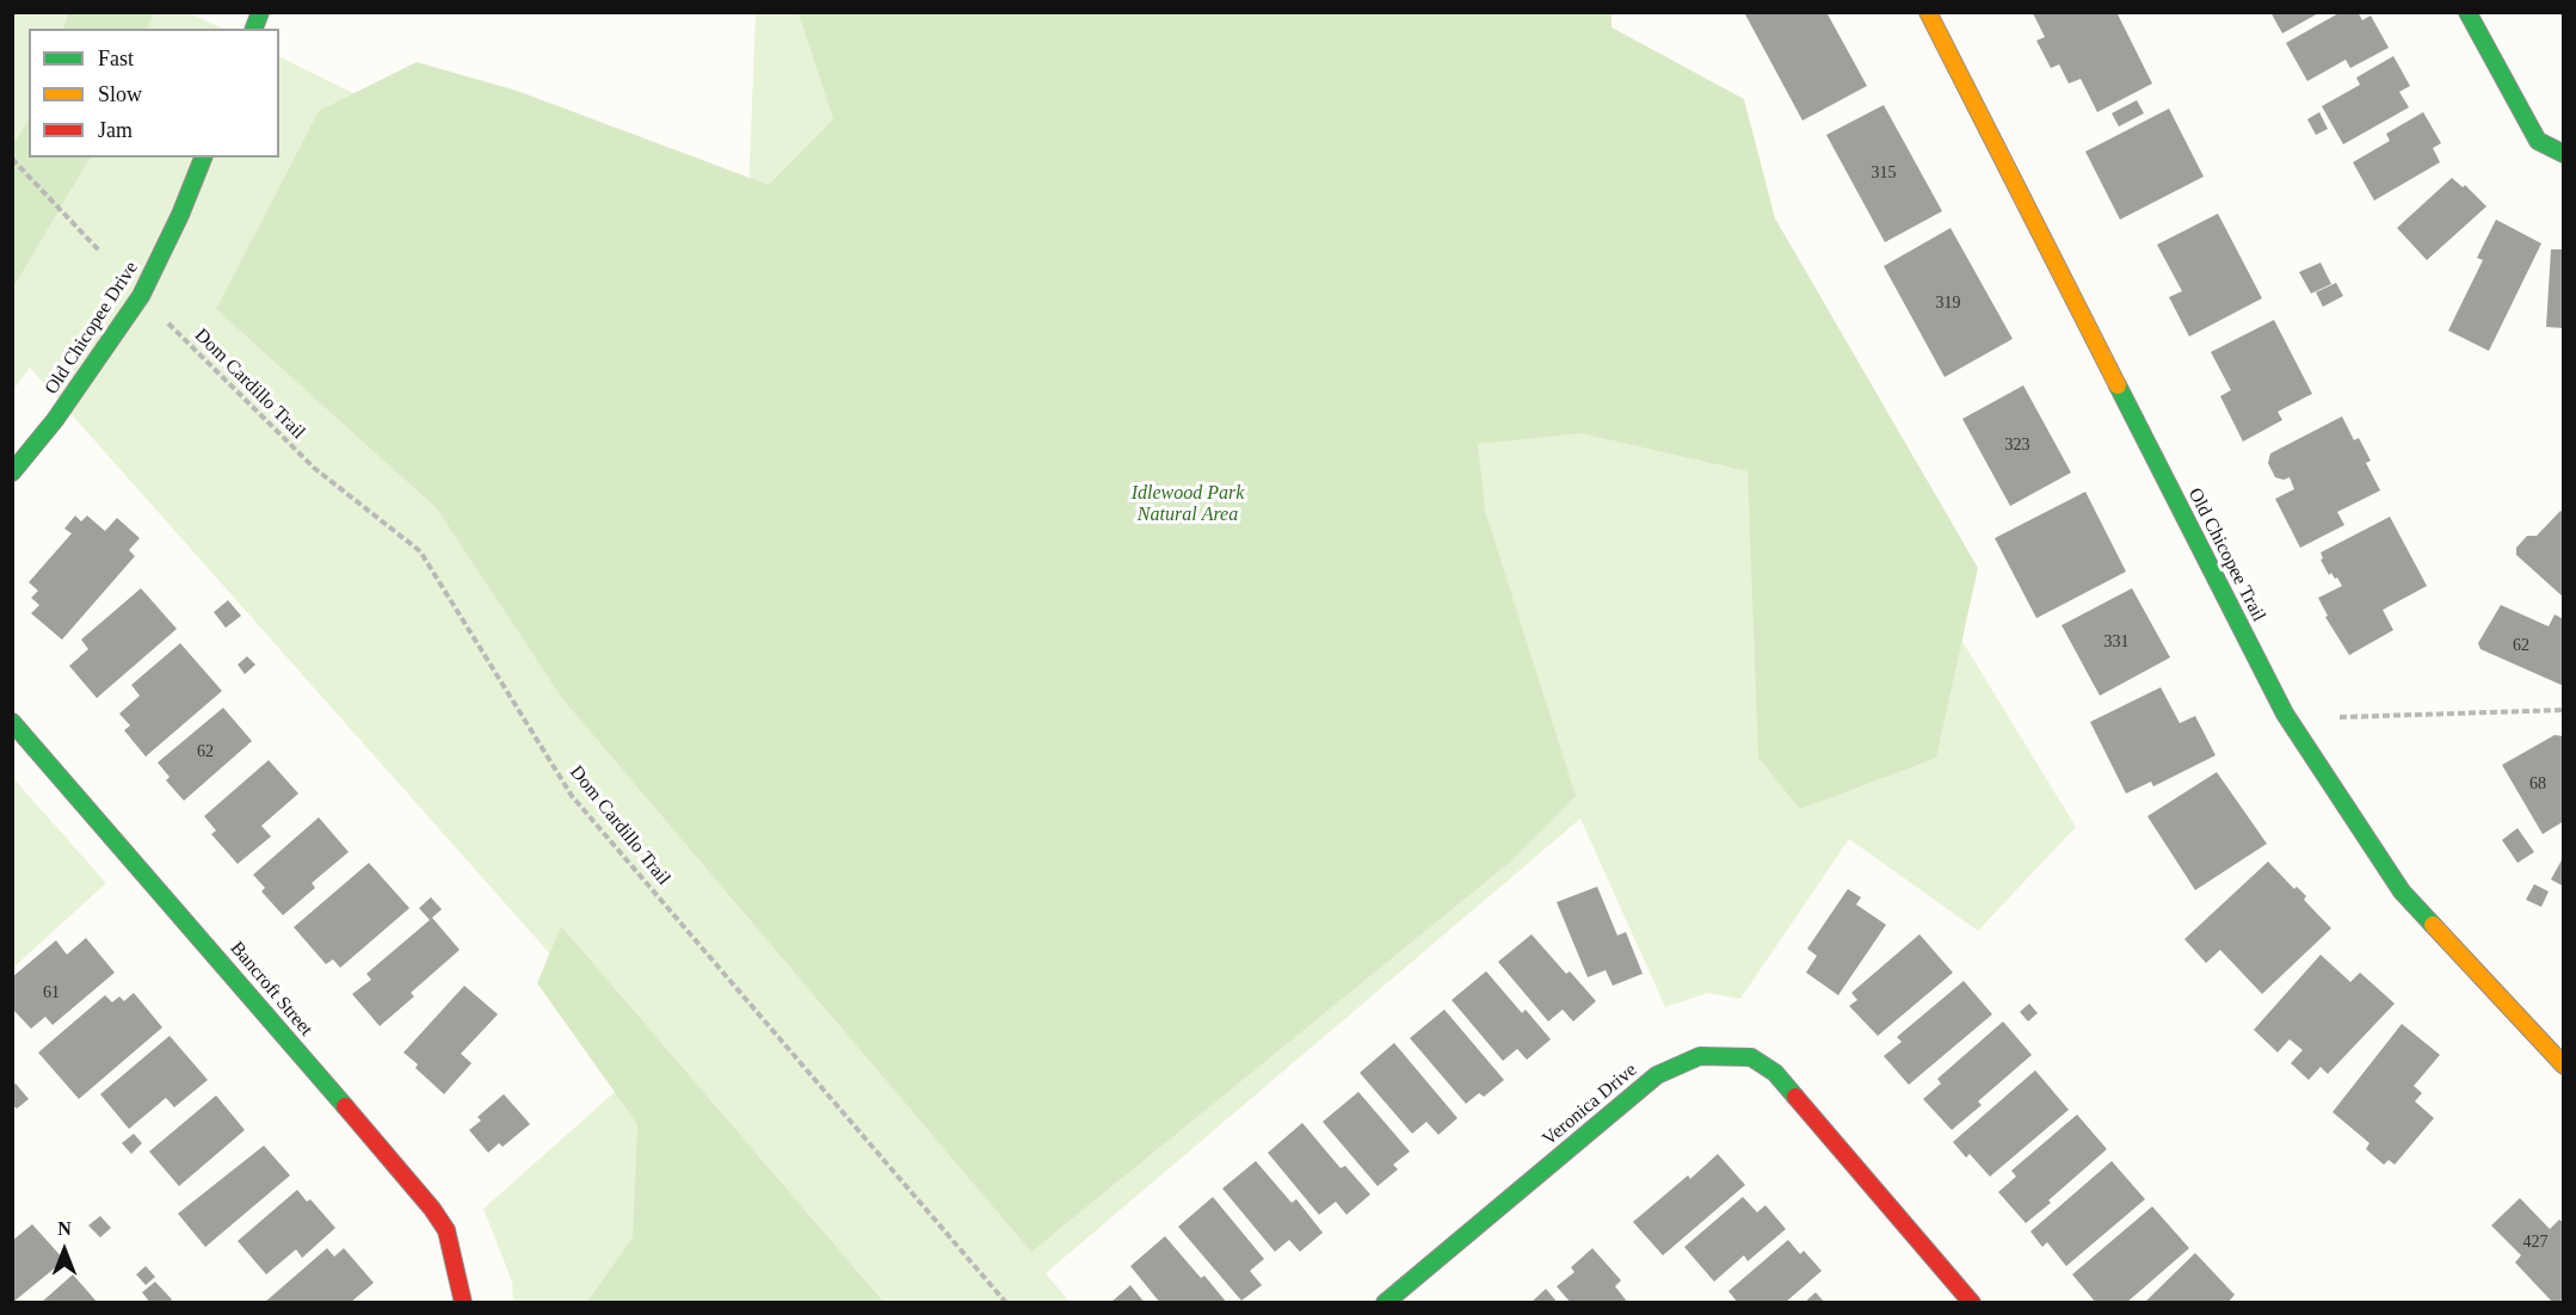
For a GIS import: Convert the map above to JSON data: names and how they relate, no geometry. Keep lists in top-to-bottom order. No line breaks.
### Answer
{"streets":{"street":["Old Chicopee Drive","Old Chicopee Trail","Bancroft Street","Veronica Drive"],"path":["Dom Cardillo Trail"]},"parks":["Idlewood Park Natural Area"],"house_numbers":["315","319","323","331","62","62","68","61","427"],"legend":["Fast","Slow","Jam"],"north":"top"}
